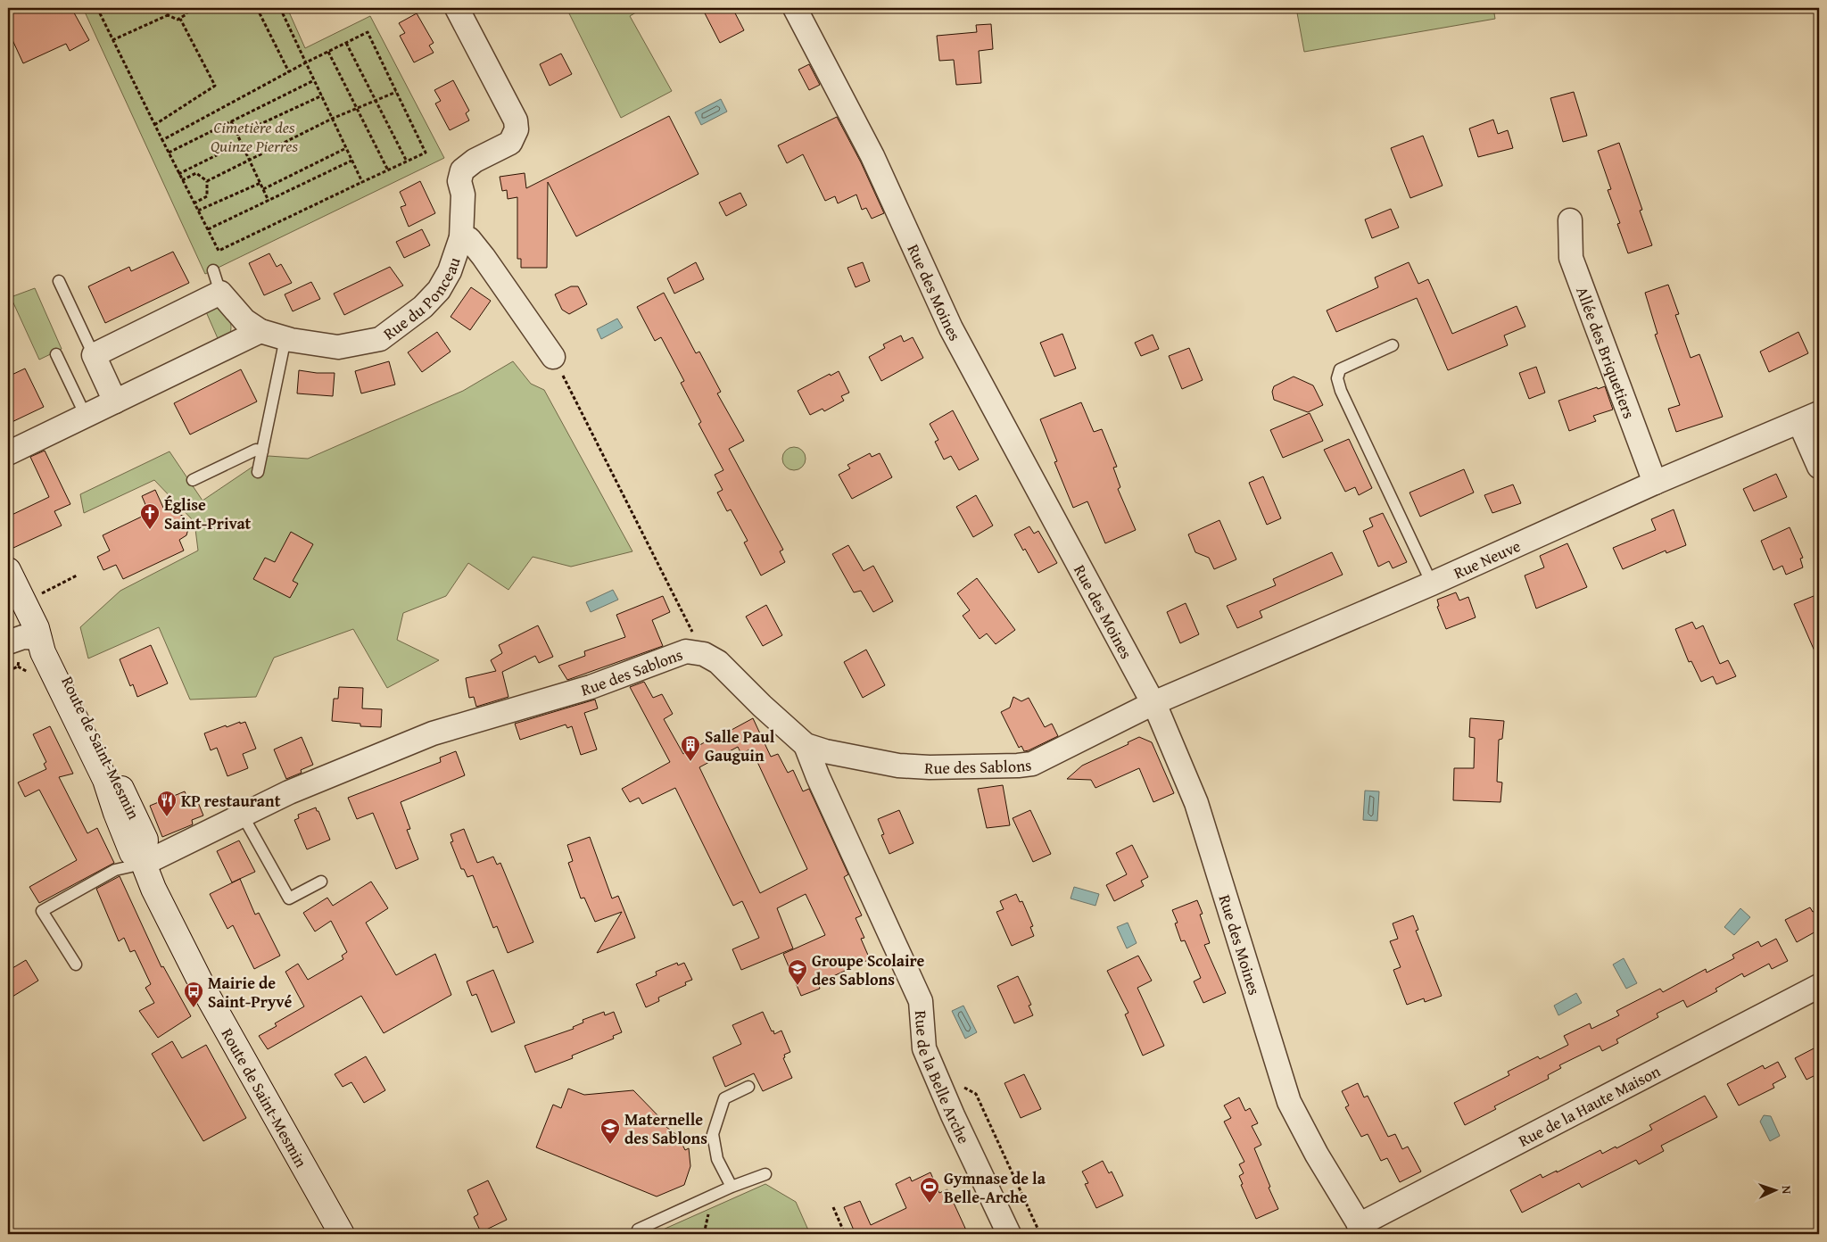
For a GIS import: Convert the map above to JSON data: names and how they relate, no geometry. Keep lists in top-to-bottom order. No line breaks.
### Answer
{"streets":{"main road":["Route de Saint-Mesmin"],"street":["Rue des Moines","Rue du Ponceau","Allée des Briquetiers","Rue Neuve","Rue des Sablons","Rue de la Belle Arche","Rue de la Haute Maison"]},"crossings":[["Rue des Moines","Rue Neuve"],["Rue des Moines","Rue des Sablons"],["Rue des Moines","Rue de la Haute Maison"],["Allée des Briquetiers","Rue Neuve"],["Rue Neuve","Rue des Sablons"],["Rue des Sablons","Route de Saint-Mesmin"],["Rue des Sablons","Rue de la Belle Arche"]],"parks":["Cimetière des Quinze Pierres"],"places":{"church":["Église Saint-Privat"],"building":["Salle Paul Gauguin"],"restaurant":["KP restaurant"],"school or university":["Groupe Scolaire des Sablons","Maternelle des Sablons"],"bus stop":["Mairie de Saint-Pryvé"],"sports":["Gymnase de la Belle-Arche"]},"north":"right"}
